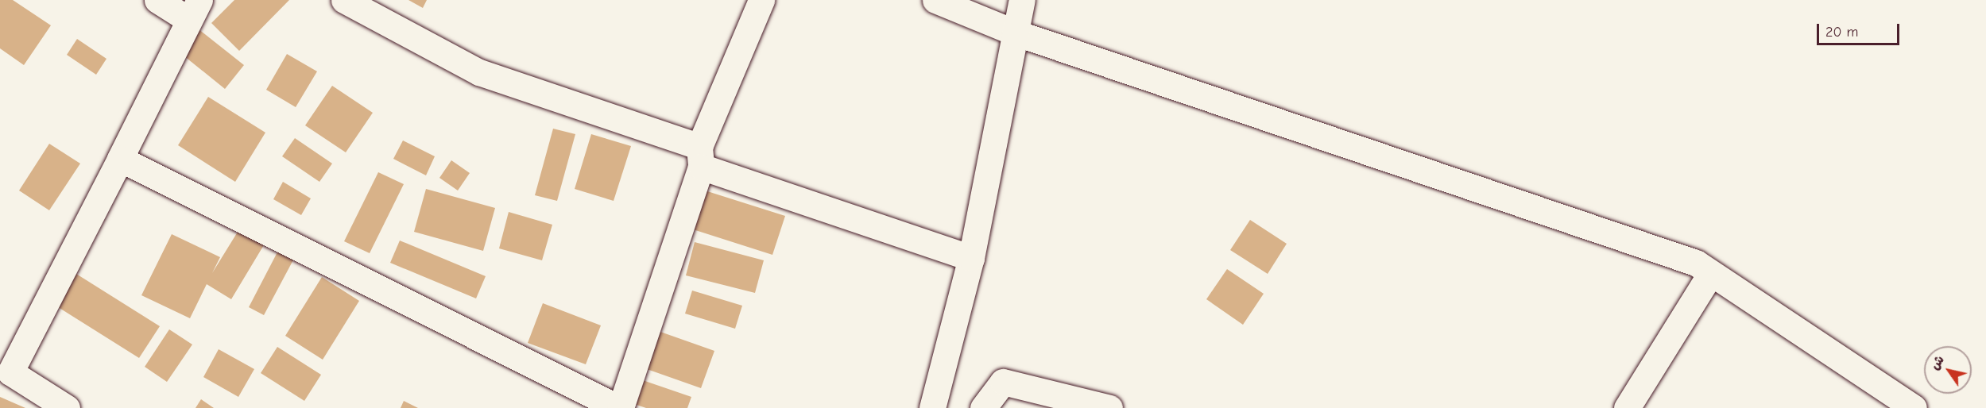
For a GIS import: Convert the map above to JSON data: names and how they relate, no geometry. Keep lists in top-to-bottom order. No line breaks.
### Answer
{"scale_bar":"20 m","north":"top left"}
